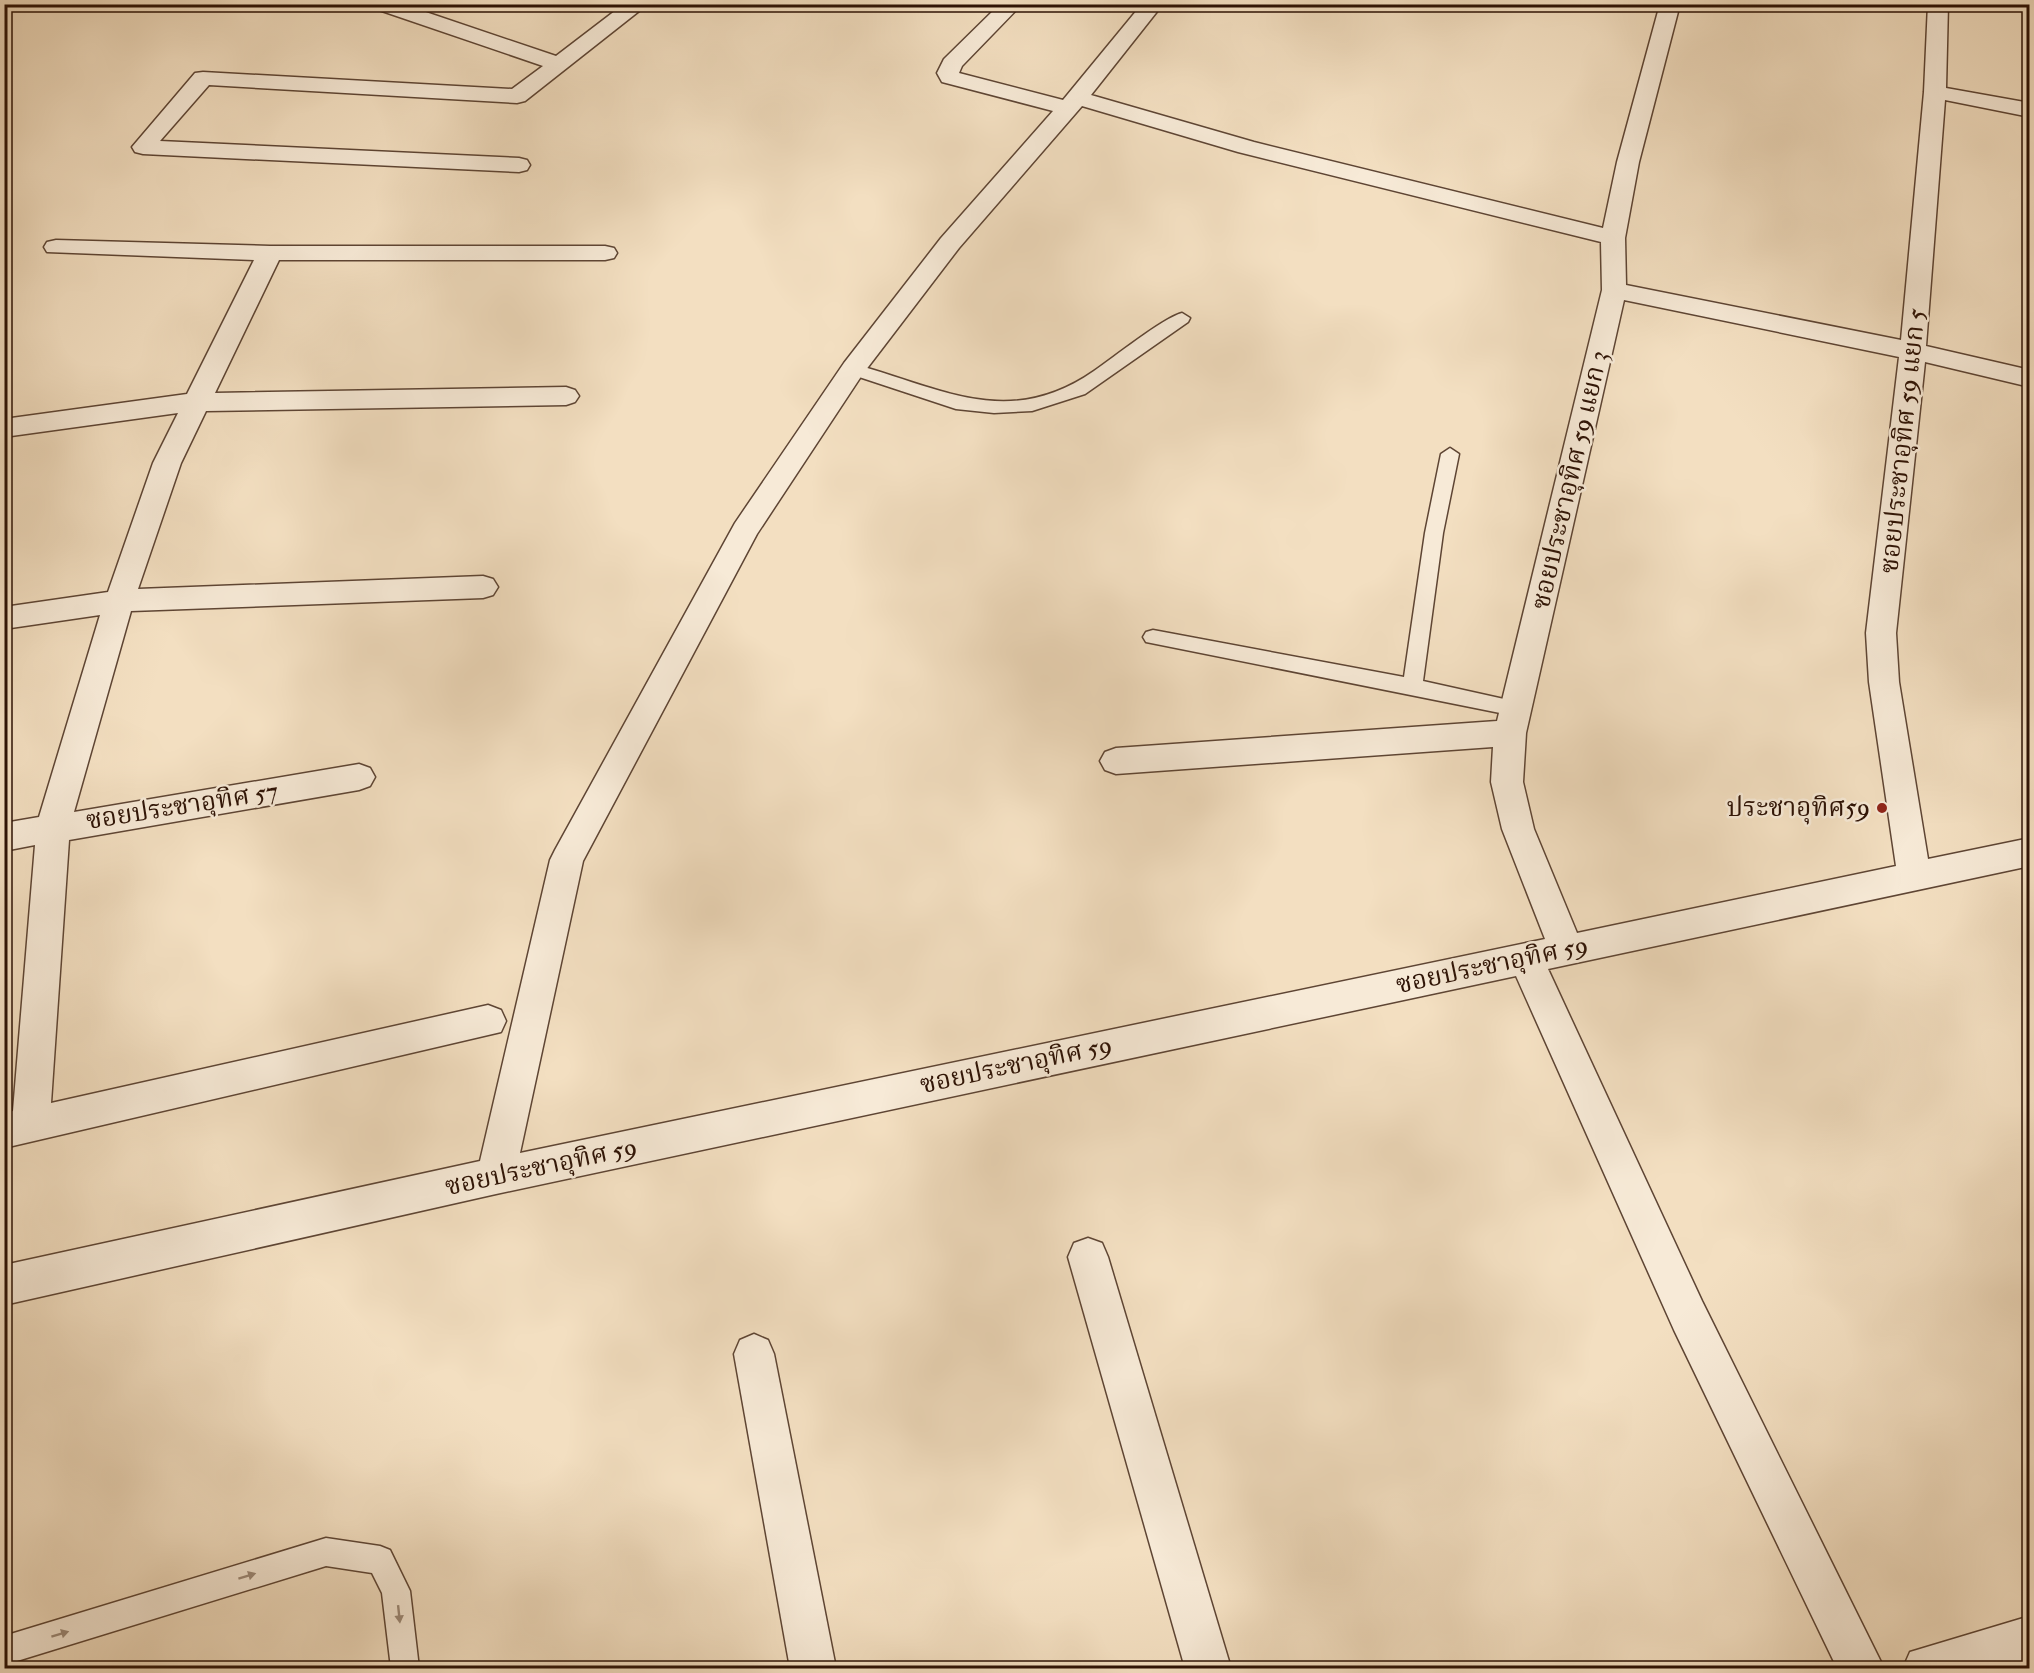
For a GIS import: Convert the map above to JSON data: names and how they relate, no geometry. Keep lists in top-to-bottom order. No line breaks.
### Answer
{"streets":{"street":["ซอยประชาอุทิศ 59 แยก 5","ซอยประชาอุทิศ 59 แยก 3","ซอยประชาอุทิศ 57","ซอยประชาอุทิศ 59"]},"crossings":[["ซอยประชาอุทิศ 59 แยก 5","ซอยประชาอุทิศ 59"],["ซอยประชาอุทิศ 59 แยก 3","ซอยประชาอุทิศ 59"]],"places":["ประชาอุทิศ59"]}
